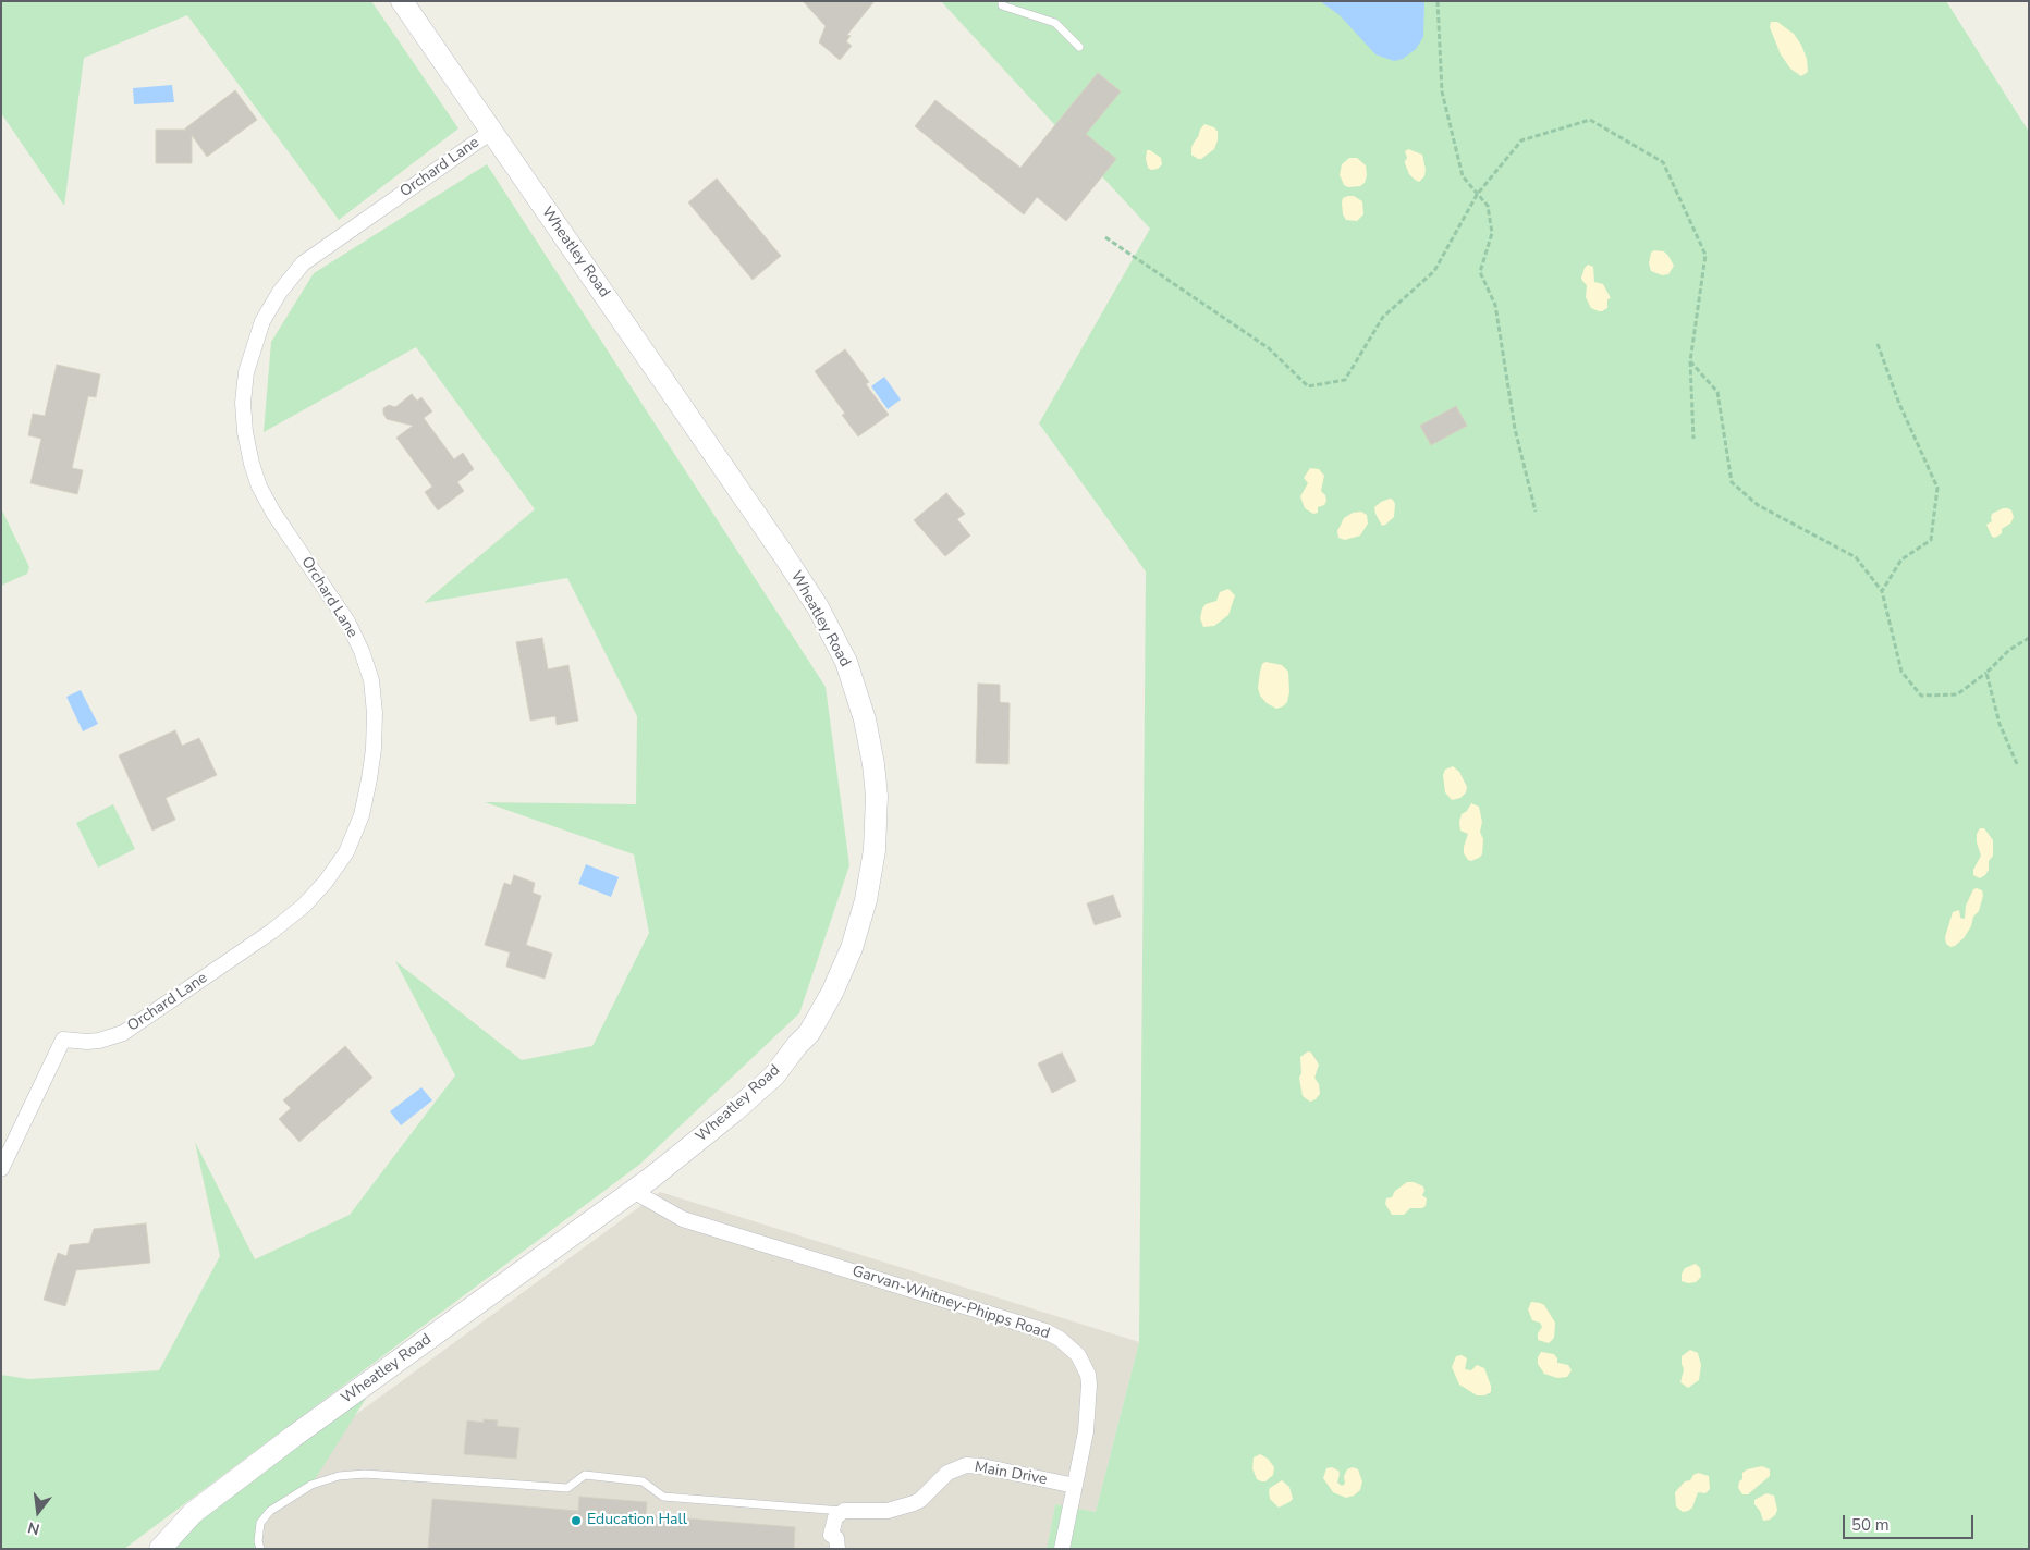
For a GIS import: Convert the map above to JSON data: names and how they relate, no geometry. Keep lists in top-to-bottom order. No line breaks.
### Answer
{"streets":{"main road":["Wheatley Road"],"street":["Orchard Lane","Garvan-Whitney-Phipps Road","Main Drive"]},"crossings":[["Orchard Lane","Wheatley Road"],["Wheatley Road","Garvan-Whitney-Phipps Road"],["Garvan-Whitney-Phipps Road","Main Drive"]],"places":["Education Hall"],"scale_bar":"50 m","north":"bottom"}
